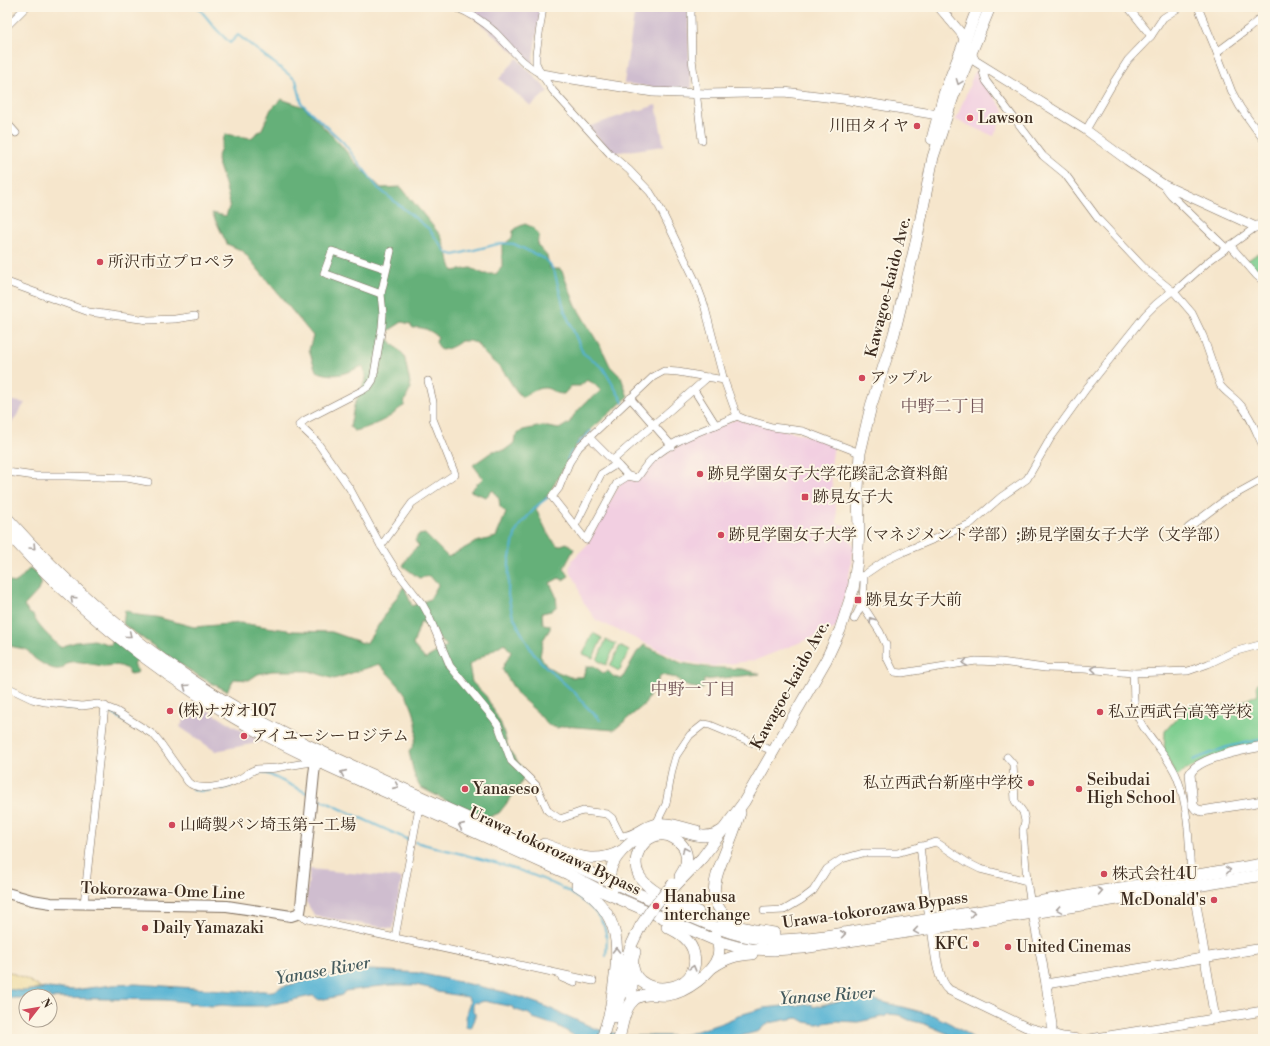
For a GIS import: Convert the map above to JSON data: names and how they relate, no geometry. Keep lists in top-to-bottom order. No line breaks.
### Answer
{"streets":{"highway":["Kawagoe-kaido Ave.","Urawa-tokorozawa Bypass"],"main road":["Tokorozawa-Ome Line"]},"districts":["中野二丁目","中野一丁目"],"water":["Yanase River"],"places":{"other":["Lawson","川田タイヤ","所沢市立プロペラ","アップル","跡見学園女子大学花蹊記念資料館","跡見学園女子大学（マネジメント学部）;跡見学園女子大学（文学部）","(株)ナガオ107","私立西武台高等学校","アイユーシーロジテム","私立西武台新座中学校","Yanaseso","Seibudai High School","山崎製パン埼玉第一工場","株式会社4U","McDonald's","Hanabusa interchange","Daily Yamazaki","KFC","United Cinemas"],"transit":["跡見女子大","跡見女子大前"]},"north":"top right"}
